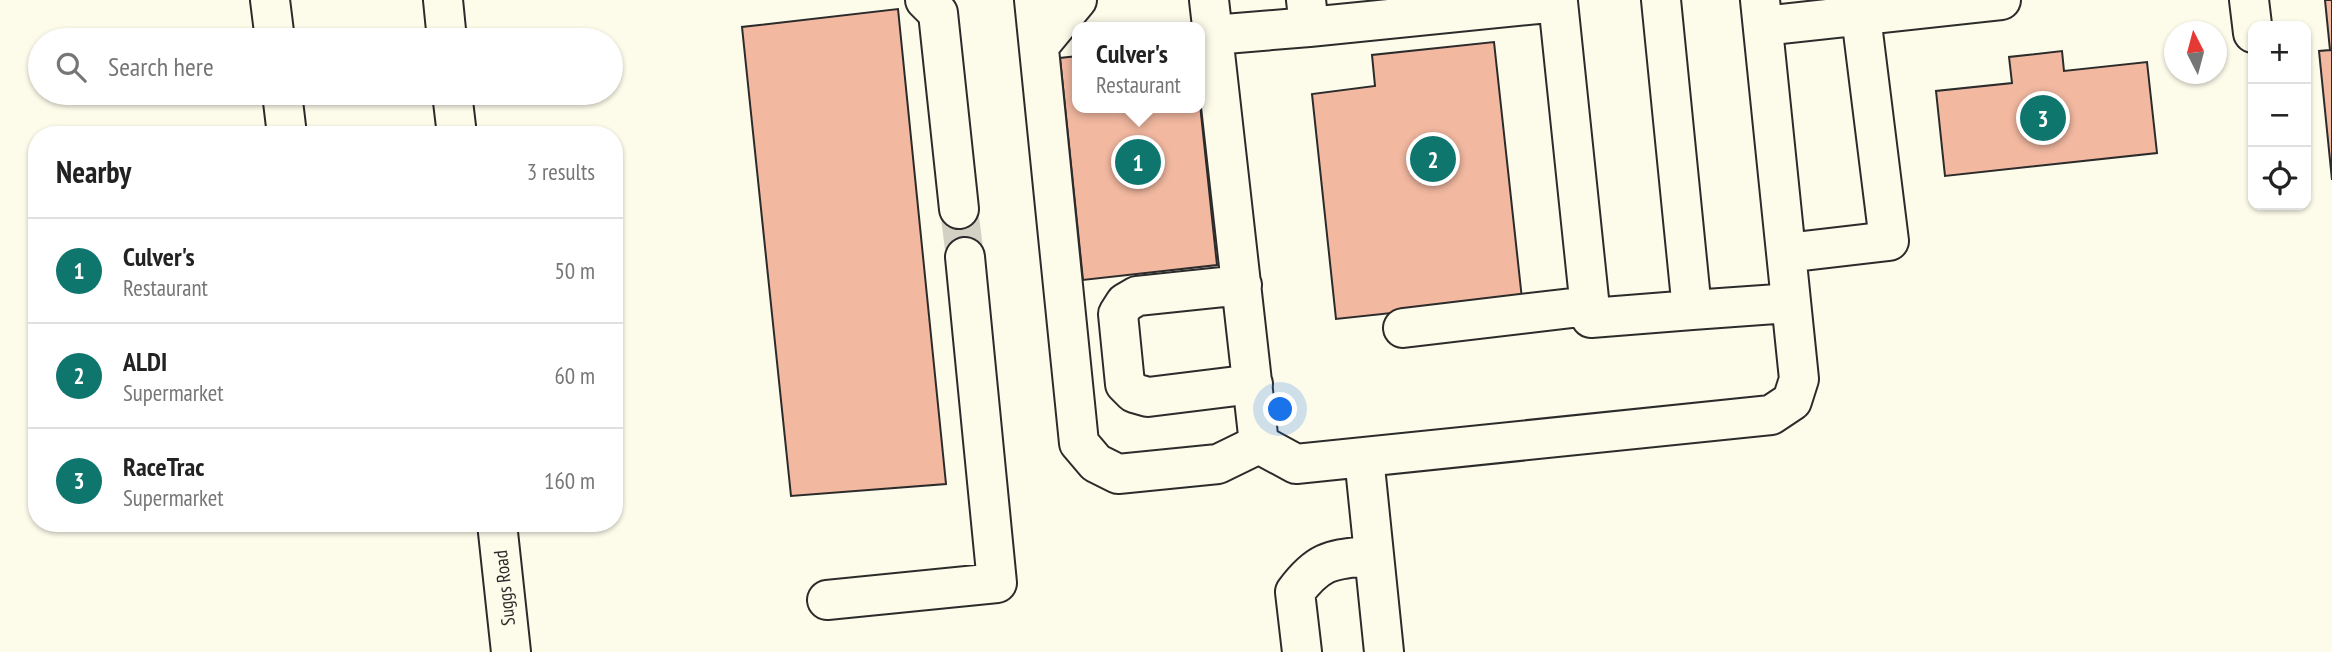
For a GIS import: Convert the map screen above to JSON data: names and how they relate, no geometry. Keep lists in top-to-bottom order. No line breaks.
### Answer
{"streets":{"street":["Suggs Road"]},"north":"top","page":{"map_buttons":["+","−"],"popup":["Culver's","Restaurant"],"search":"Search here","pins":["3","2","1"],"heading":["Nearby","3 results"],"list":[{"mark":"1","name":"Culver's","note":"Restaurant","value":"50 m"},{"mark":"2","name":"ALDI","note":"Supermarket","value":"60 m"},{"mark":"3","name":"RaceTrac","note":"Supermarket","value":"160 m"}]}}
